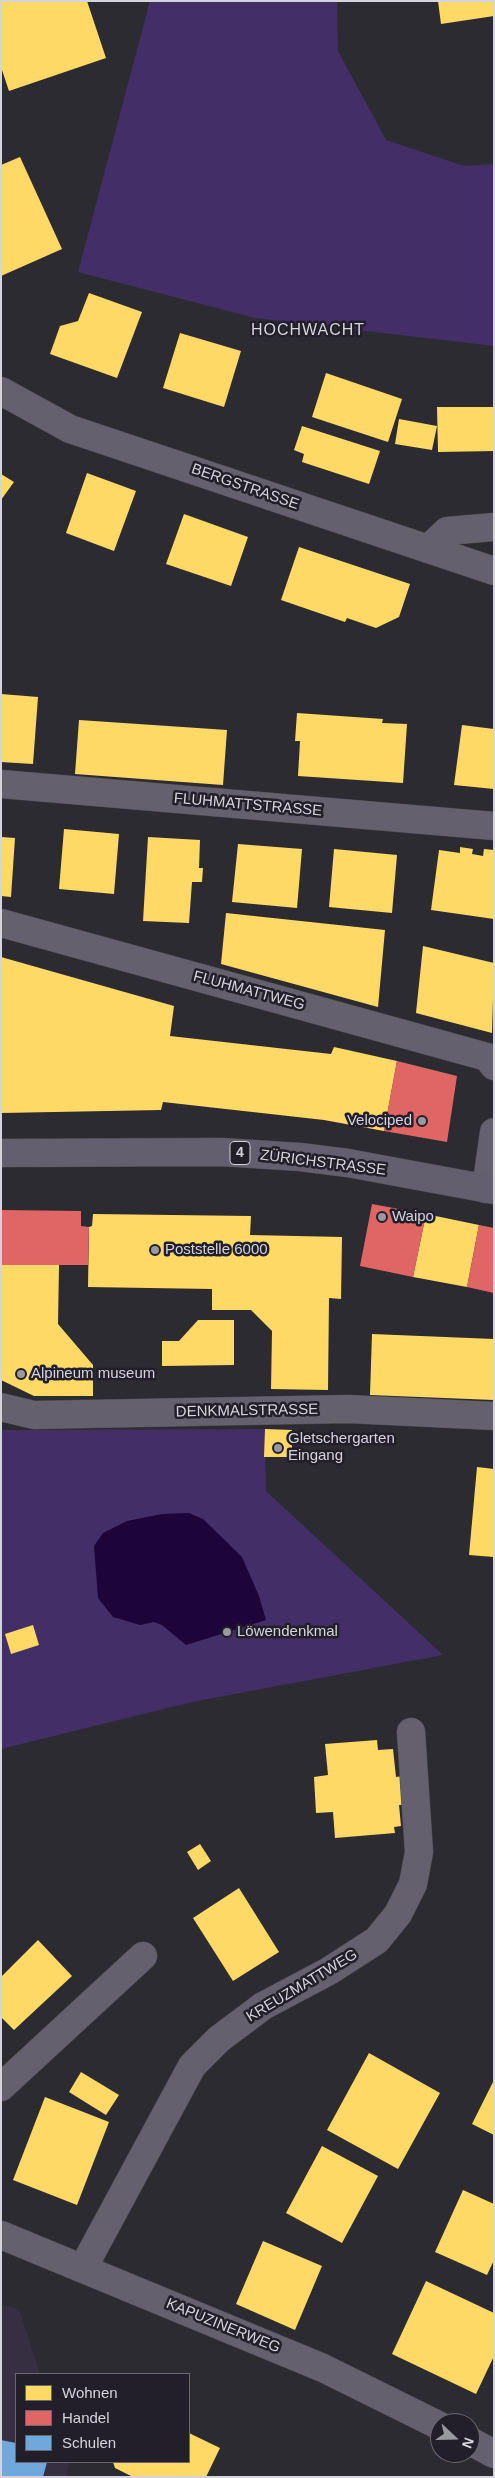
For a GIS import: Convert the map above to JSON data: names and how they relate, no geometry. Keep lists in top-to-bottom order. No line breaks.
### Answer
{"streets":{"main road":["4","ZÜRICHSTRASSE"],"street":["BERGSTRASSE","FLUHMATTSTRASSE","FLUHMATTWEG","DENKMALSTRASSE","KREUZMATTWEG","KAPUZINERWEG"]},"crossings":[["KREUZMATTWEG","KAPUZINERWEG"]],"districts":["HOCHWACHT"],"places":["Velociped","Waipo","Poststelle 6000","Alpineum museum","Gletschergarten Eingang","Löwendenkmal"],"legend":["Wohnen","Handel","Schulen"],"north":"right"}
